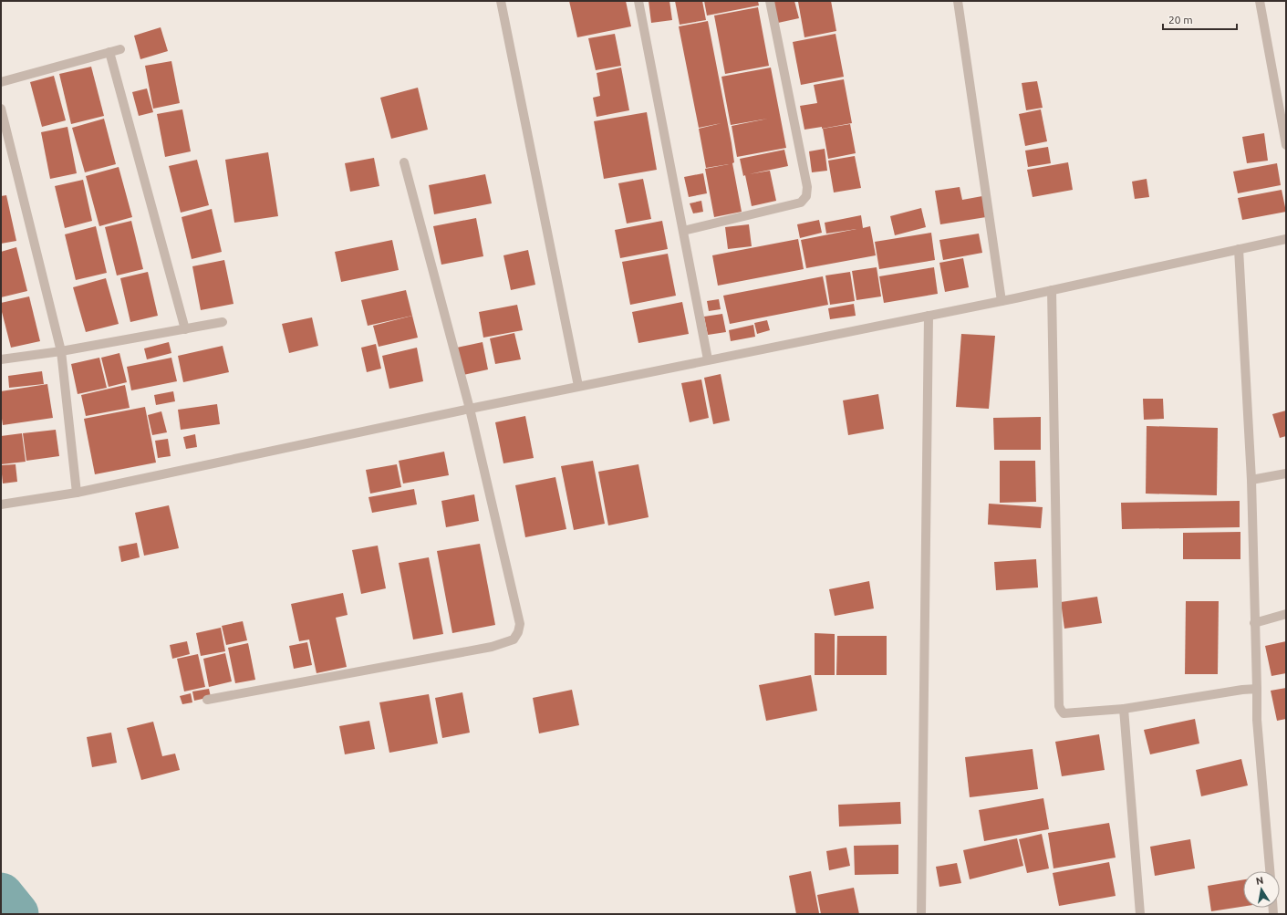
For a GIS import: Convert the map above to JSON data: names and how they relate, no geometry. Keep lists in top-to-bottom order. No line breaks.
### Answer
{"scale_bar":"20 m","north":"top"}
